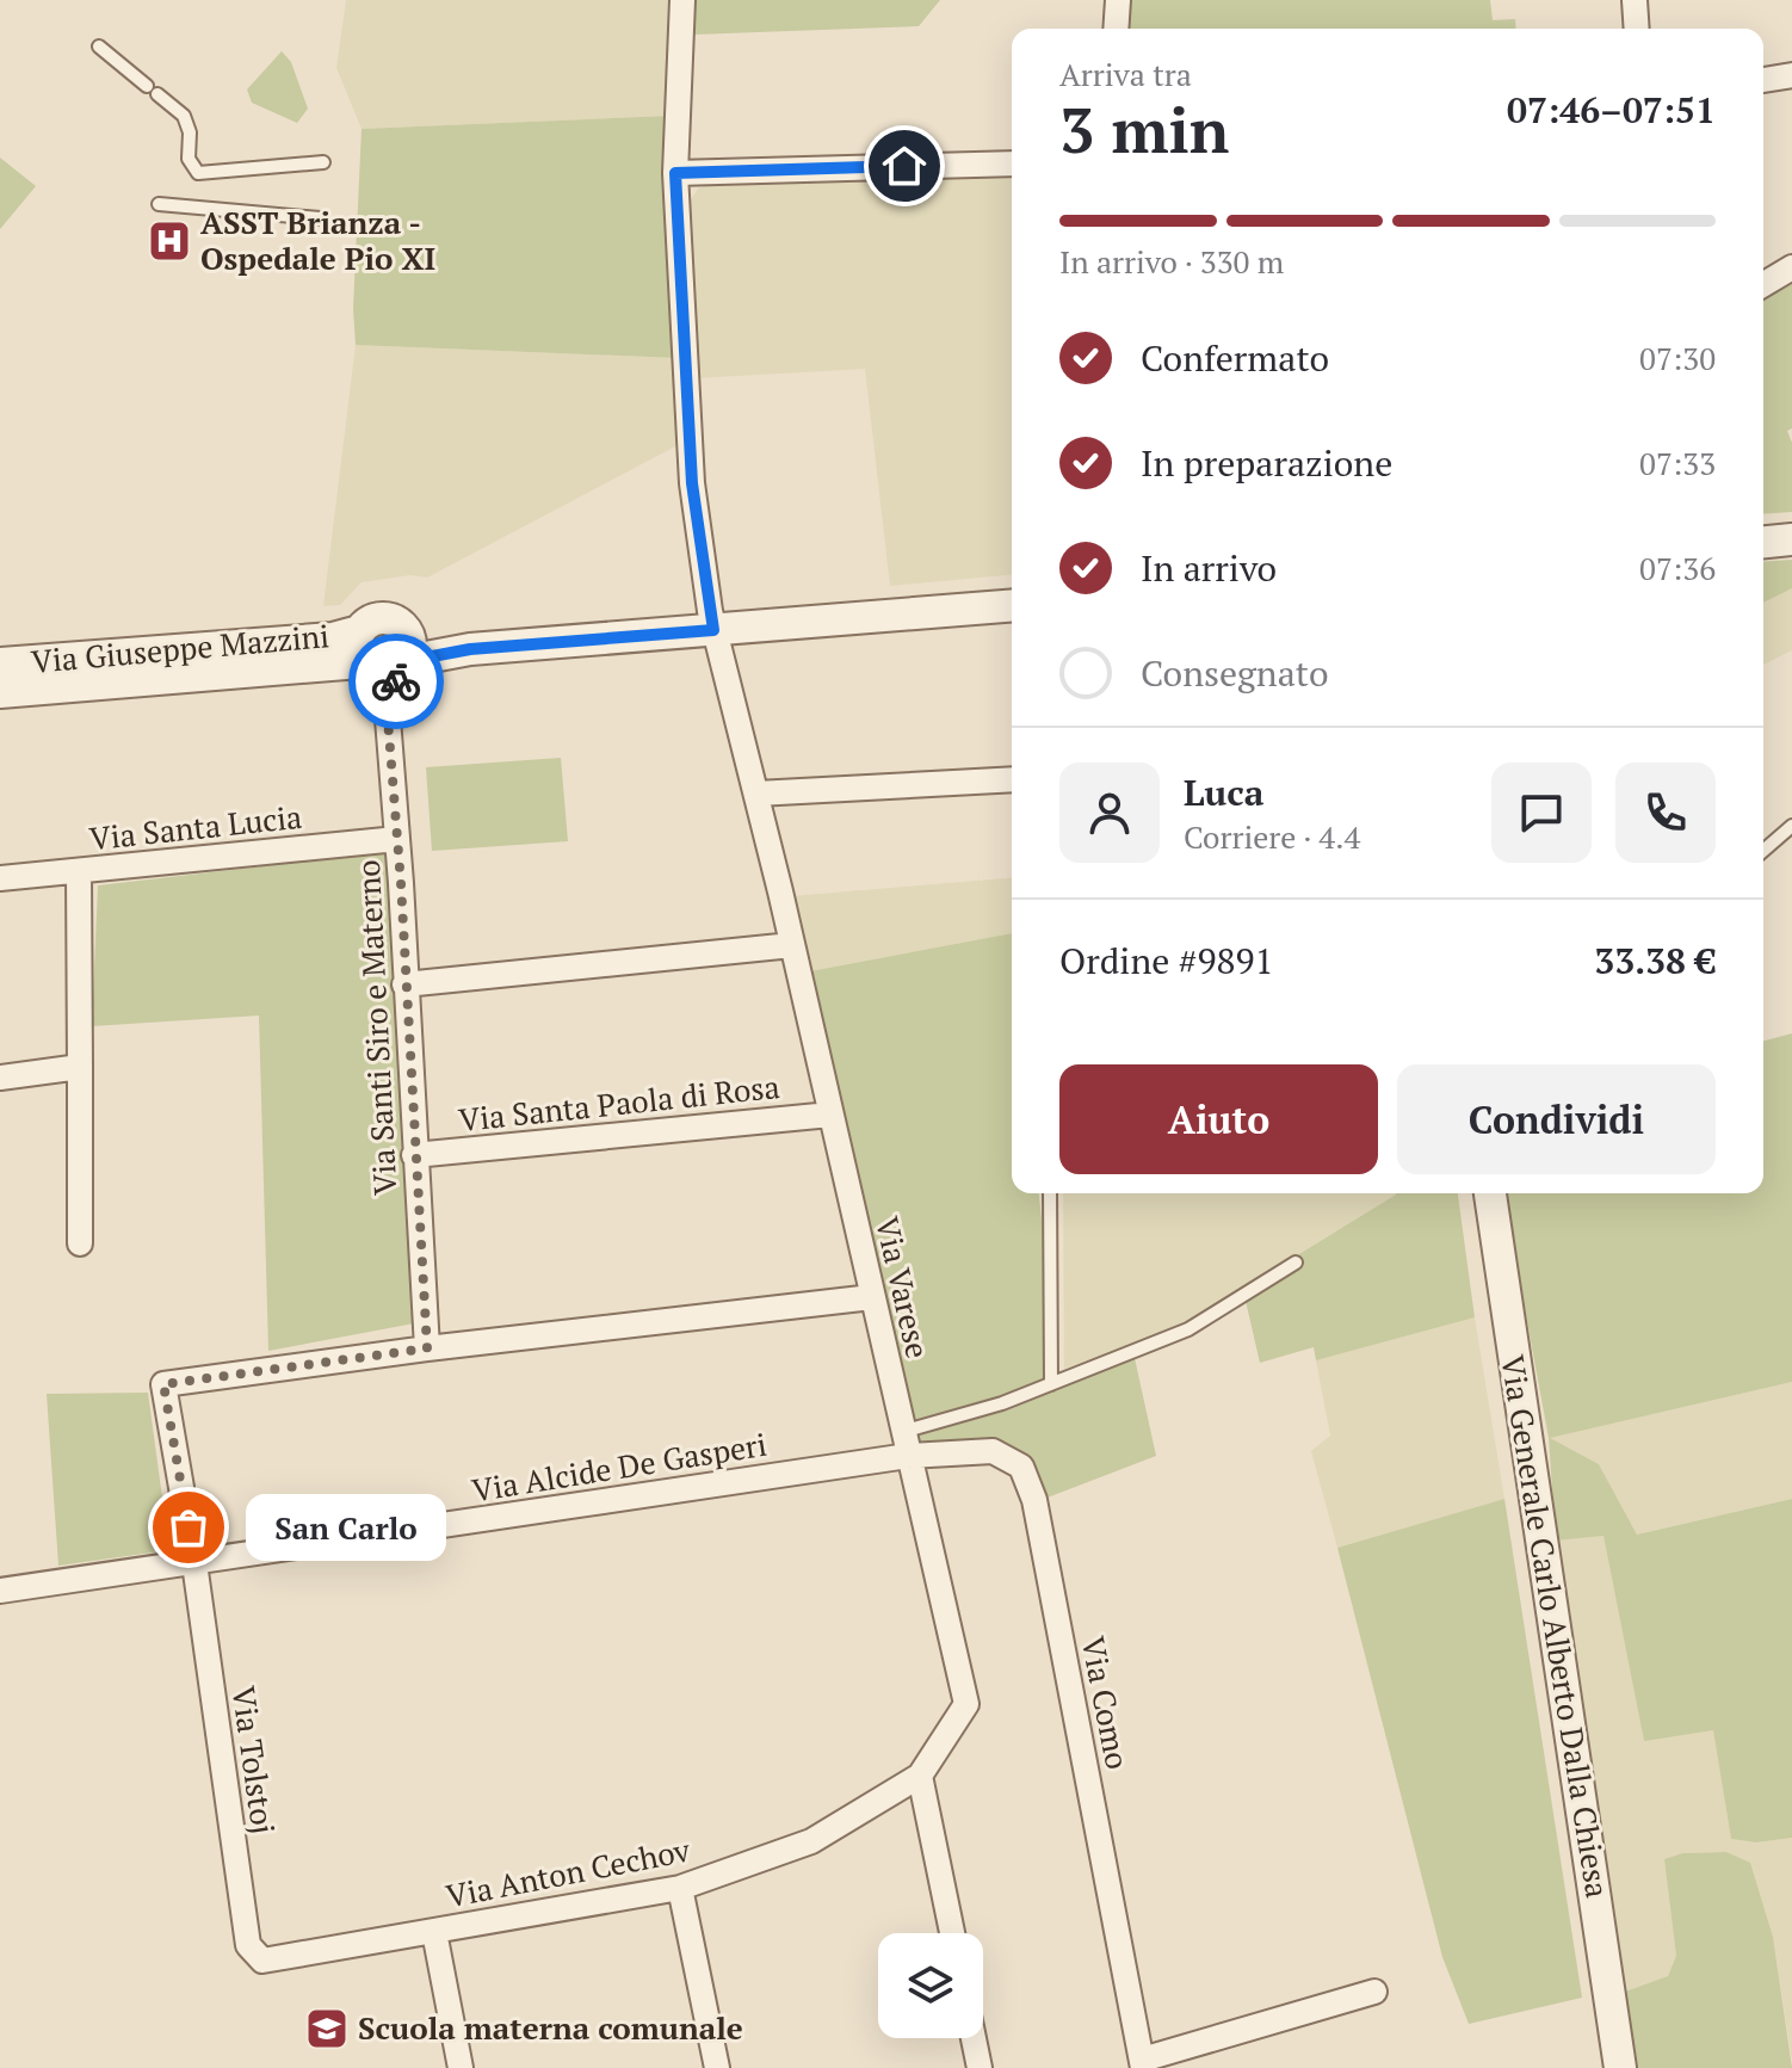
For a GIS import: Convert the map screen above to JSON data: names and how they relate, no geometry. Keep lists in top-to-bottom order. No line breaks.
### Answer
{"streets":{"street":["Via Giuseppe Mazzini","Via Santa Lucia","Via Santi Siro e Materno","Via Santa Paola di Rosa","Via Varese","Via Alcide De Gasperi","Via Generale Carlo Alberto Dalla Chiesa","Via Como","Via Tolstoj","Via Anton Cechov"]},"crossings":[["Via Giuseppe Mazzini","Via Santi Siro e Materno"],["Via Santa Lucia","Via Santi Siro e Materno"],["Via Santi Siro e Materno","Via Santa Paola di Rosa"],["Via Santa Paola di Rosa","Via Varese"],["Via Varese","Via Alcide De Gasperi"],["Via Varese","Via Como"],["Via Varese","Via Anton Cechov"],["Via Alcide De Gasperi","Via Como"],["Via Alcide De Gasperi","Via Tolstoj"],["Via Tolstoj","Via Anton Cechov"]],"places":{"hospital":["ASST Brianza - Ospedale Pio XI"],"other":["San Carlo"],"school or university":["Scuola materna comunale"]},"page":{"heading":["3 min","Arriva tra","07:46–07:51"],"panel":["Luca","Corriere · 4.4","Ordine #9891","33.38 €"],"bar":"In arrivo · 330 m","list":[["Confermato","07:30"],["In preparazione","07:33"],["In arrivo","07:36"],"Consegnato"],"buttons":["Aiuto","Condividi"],"bubble":"San Carlo"}}
